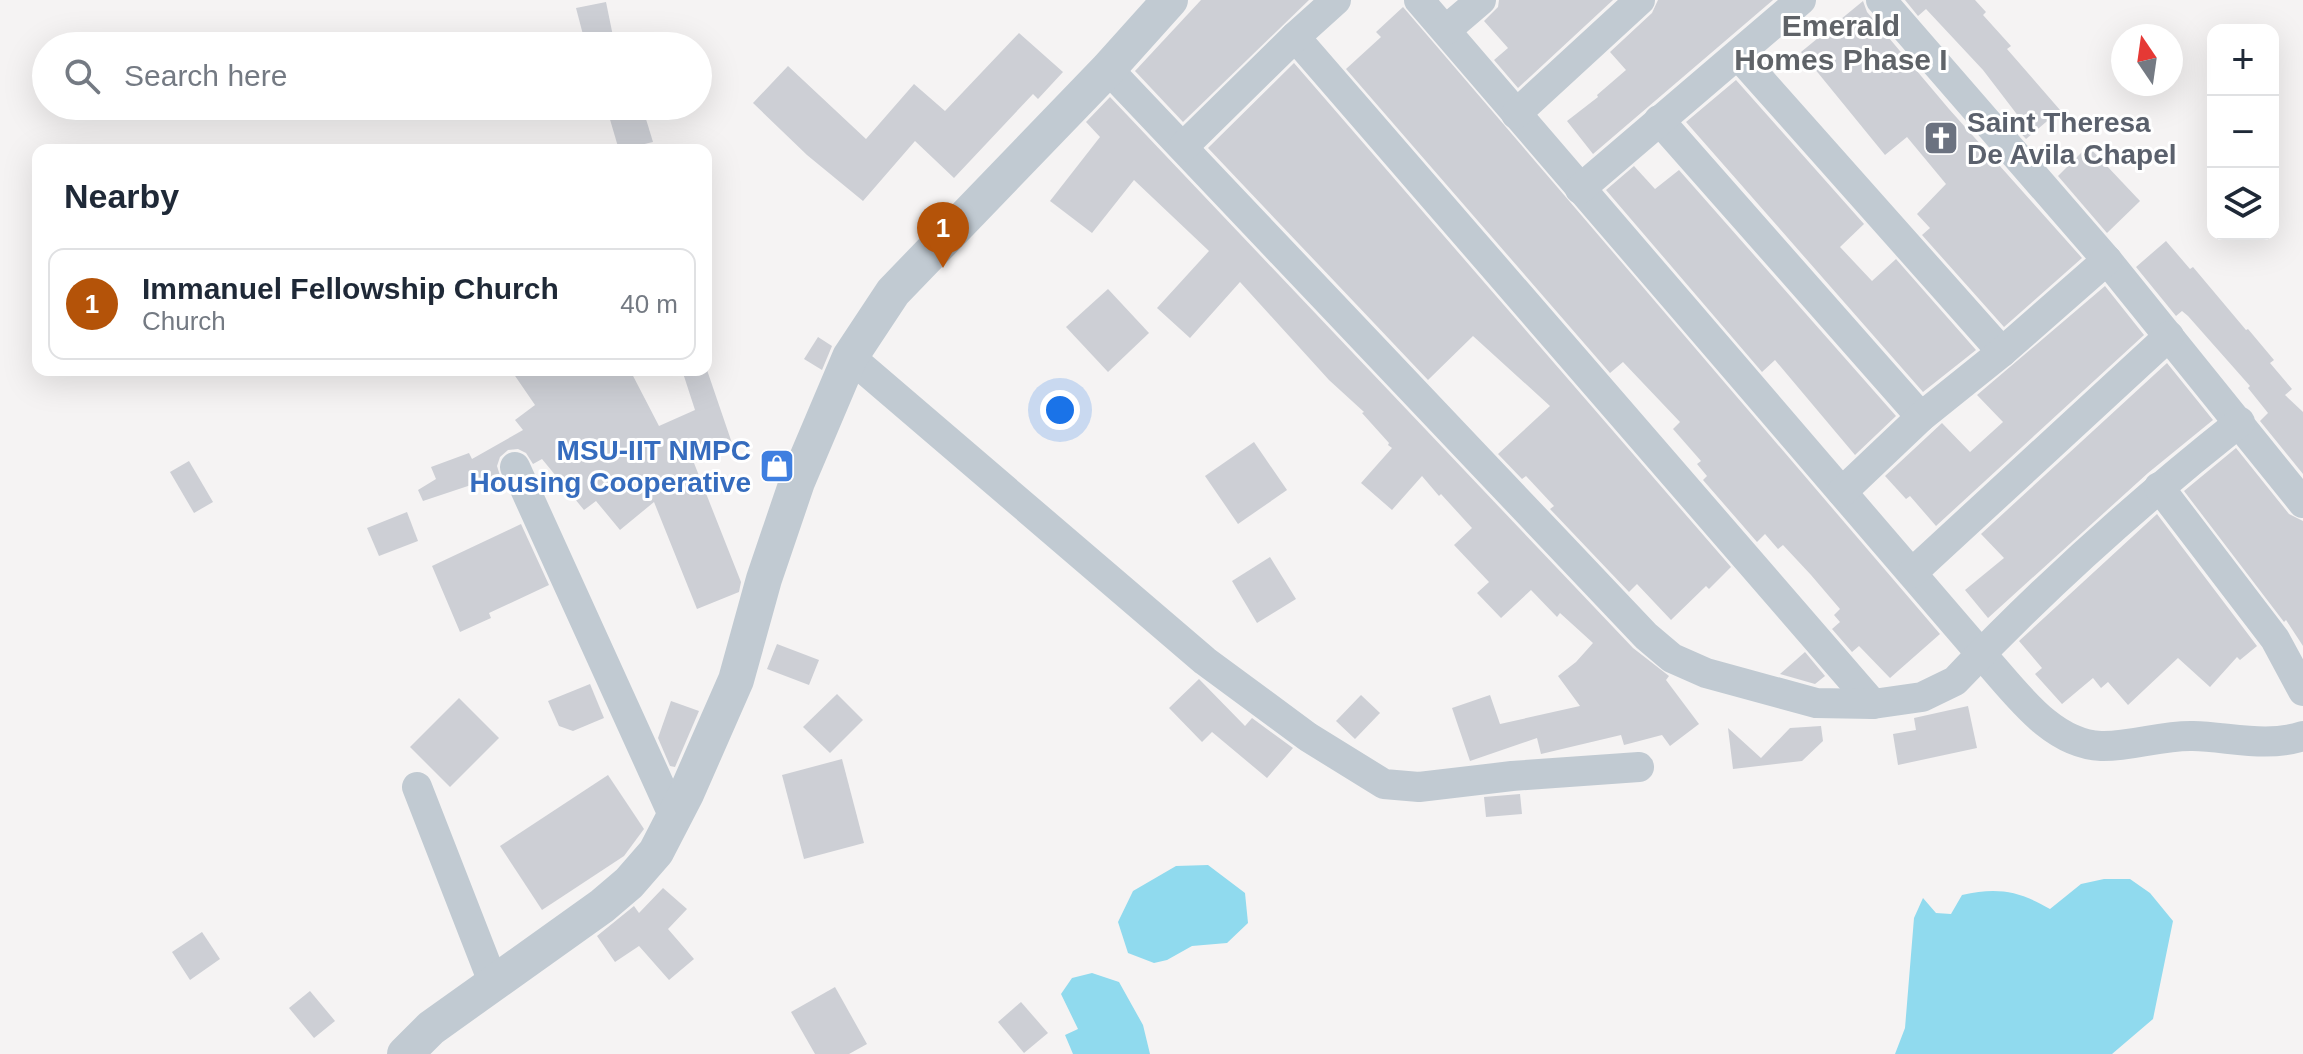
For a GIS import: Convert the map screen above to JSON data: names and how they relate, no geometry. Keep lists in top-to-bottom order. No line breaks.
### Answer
{"districts":["Emerald Homes Phase I"],"places":{"church":["Saint Theresa De Avila Chapel"],"shop":["MSU-IIT NMPC Housing Cooperative"]},"north":"top","page":{"map_buttons":["+","−"],"search":"Search here","heading":"Nearby","pins":"1","list":[{"mark":"1","name":"Immanuel Fellowship Church","note":"Church","value":"40 m"}]}}
